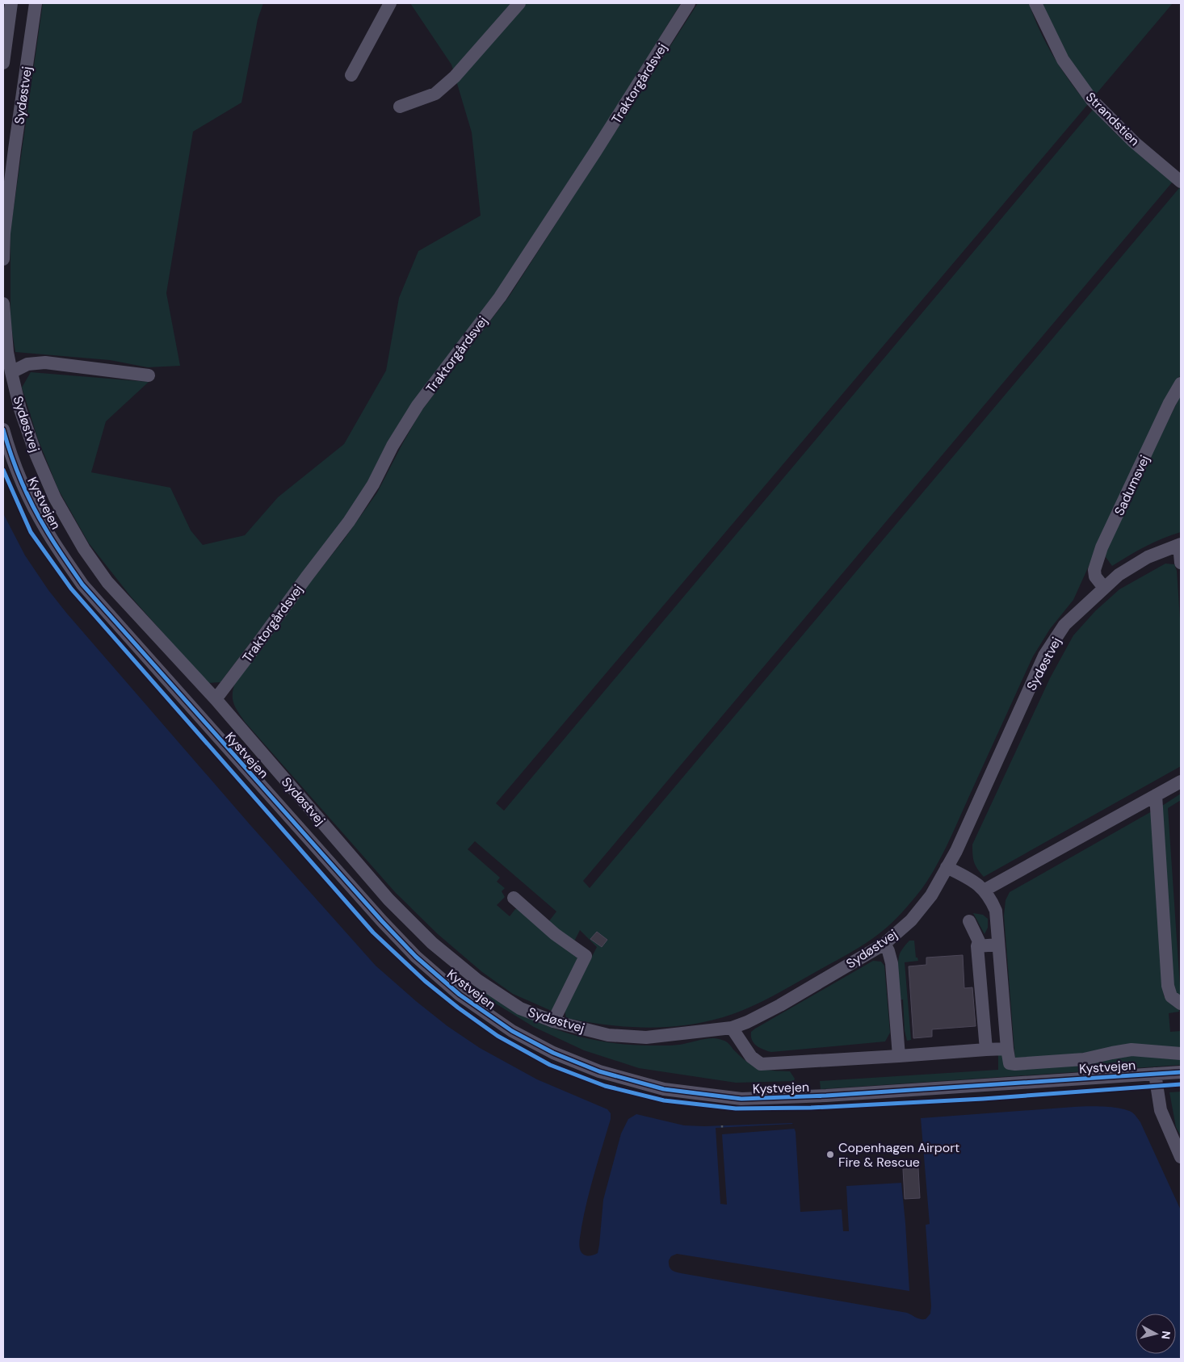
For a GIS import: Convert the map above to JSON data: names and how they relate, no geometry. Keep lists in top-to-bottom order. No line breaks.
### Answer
{"streets":{"street":["Traktorgårdsvej","Sydøstvej","Strandstien","Sadumsvej","Kystvejen"]},"crossings":[["Traktorgårdsvej","Sydøstvej"],["Sydøstvej","Sadumsvej"]],"places":["Copenhagen Airport Fire & Rescue"],"north":"right"}
